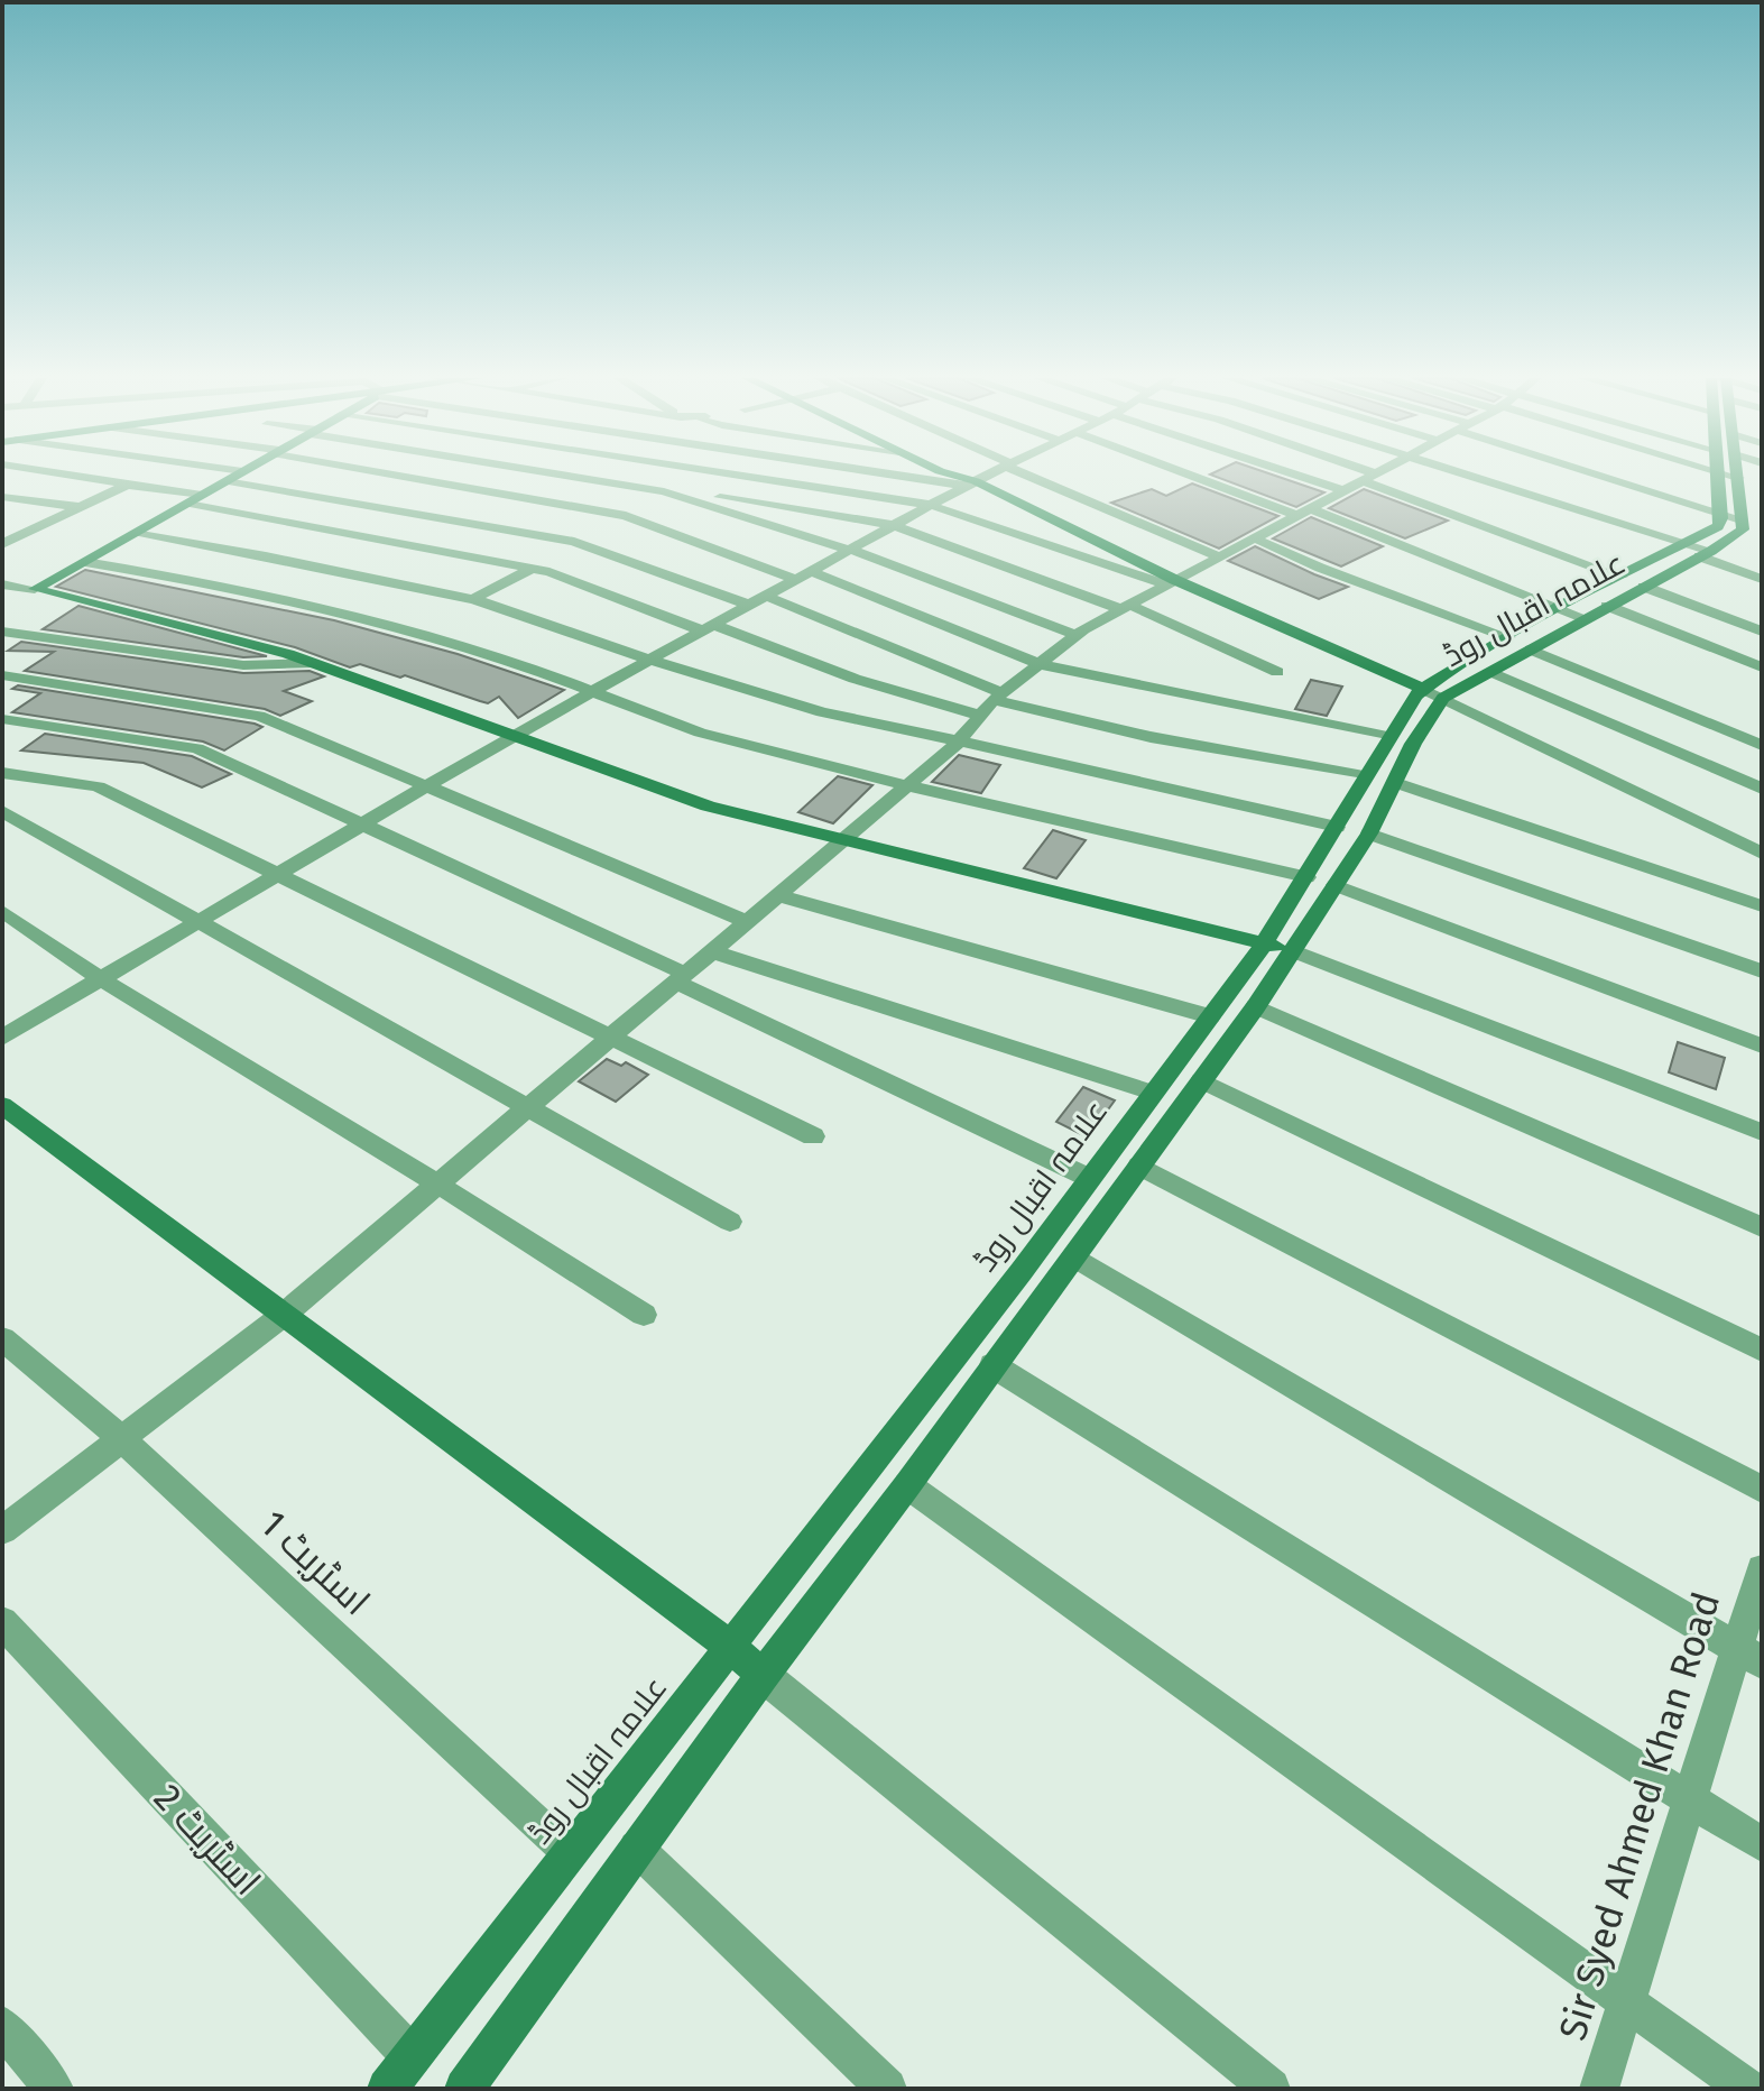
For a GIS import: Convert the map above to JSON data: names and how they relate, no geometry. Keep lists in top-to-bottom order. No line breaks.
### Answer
{"streets":{"street":["علامہ اقبال روڈ","اسٹریٹ 1","Sir Syed Ahmed Khan Road","اسٹریٹ 2"]},"crossings":[["علامہ اقبال روڈ","اسٹریٹ 1"],["علامہ اقبال روڈ","اسٹریٹ 2"]]}
